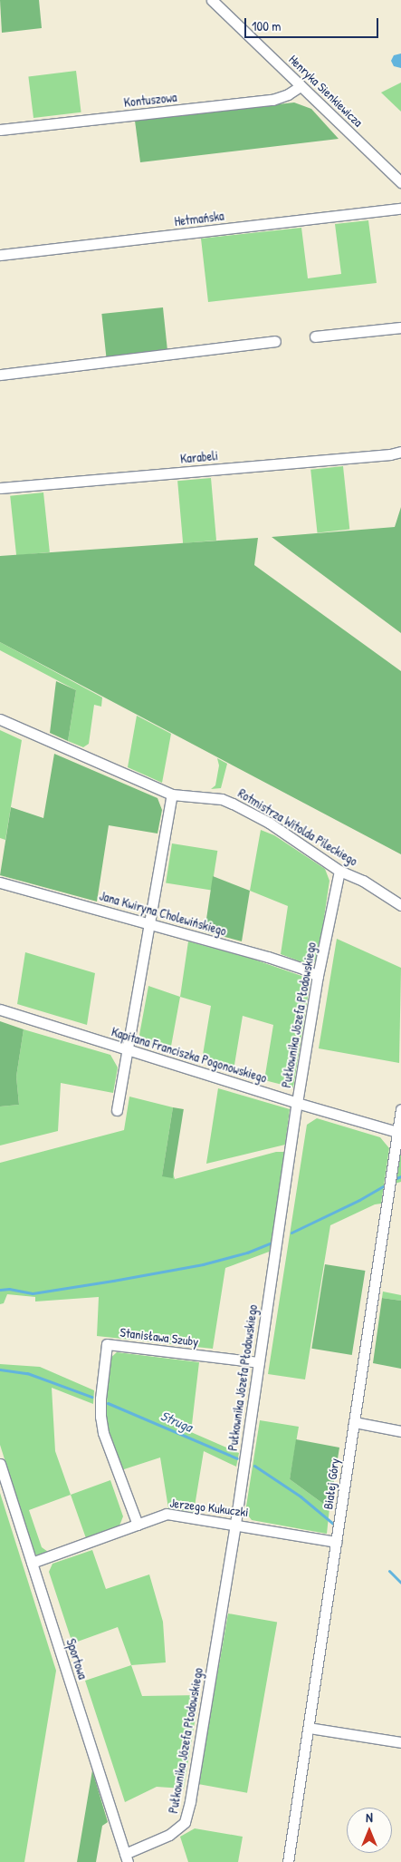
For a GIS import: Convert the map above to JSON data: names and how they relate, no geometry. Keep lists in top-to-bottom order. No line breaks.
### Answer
{"streets":{"street":["Henryka Sienkiewicza","Kontuszowa","Hetmańska","Karabeli","Rotmistrza Witolda Pileckiego","Jana Kwiryna Cholewińskiego","Pułkownika Józefa Płodowskiego","Kapitana Franciszka Pogonowskiego","Stanisława Szuby","Białej Góry","Jerzego Kukuczki","Sportowa"]},"crossings":[["Henryka Sienkiewicza","Kontuszowa"],["Rotmistrza Witolda Pileckiego","Pułkownika Józefa Płodowskiego"],["Jana Kwiryna Cholewińskiego","Pułkownika Józefa Płodowskiego"],["Pułkownika Józefa Płodowskiego","Kapitana Franciszka Pogonowskiego"],["Pułkownika Józefa Płodowskiego","Stanisława Szuby"],["Pułkownika Józefa Płodowskiego","Jerzego Kukuczki"],["Pułkownika Józefa Płodowskiego","Sportowa"],["Kapitana Franciszka Pogonowskiego","Białej Góry"],["Stanisława Szuby","Jerzego Kukuczki"],["Białej Góry","Jerzego Kukuczki"],["Jerzego Kukuczki","Sportowa"]],"water":["Struga"],"scale_bar":"100 m","north":"top"}
